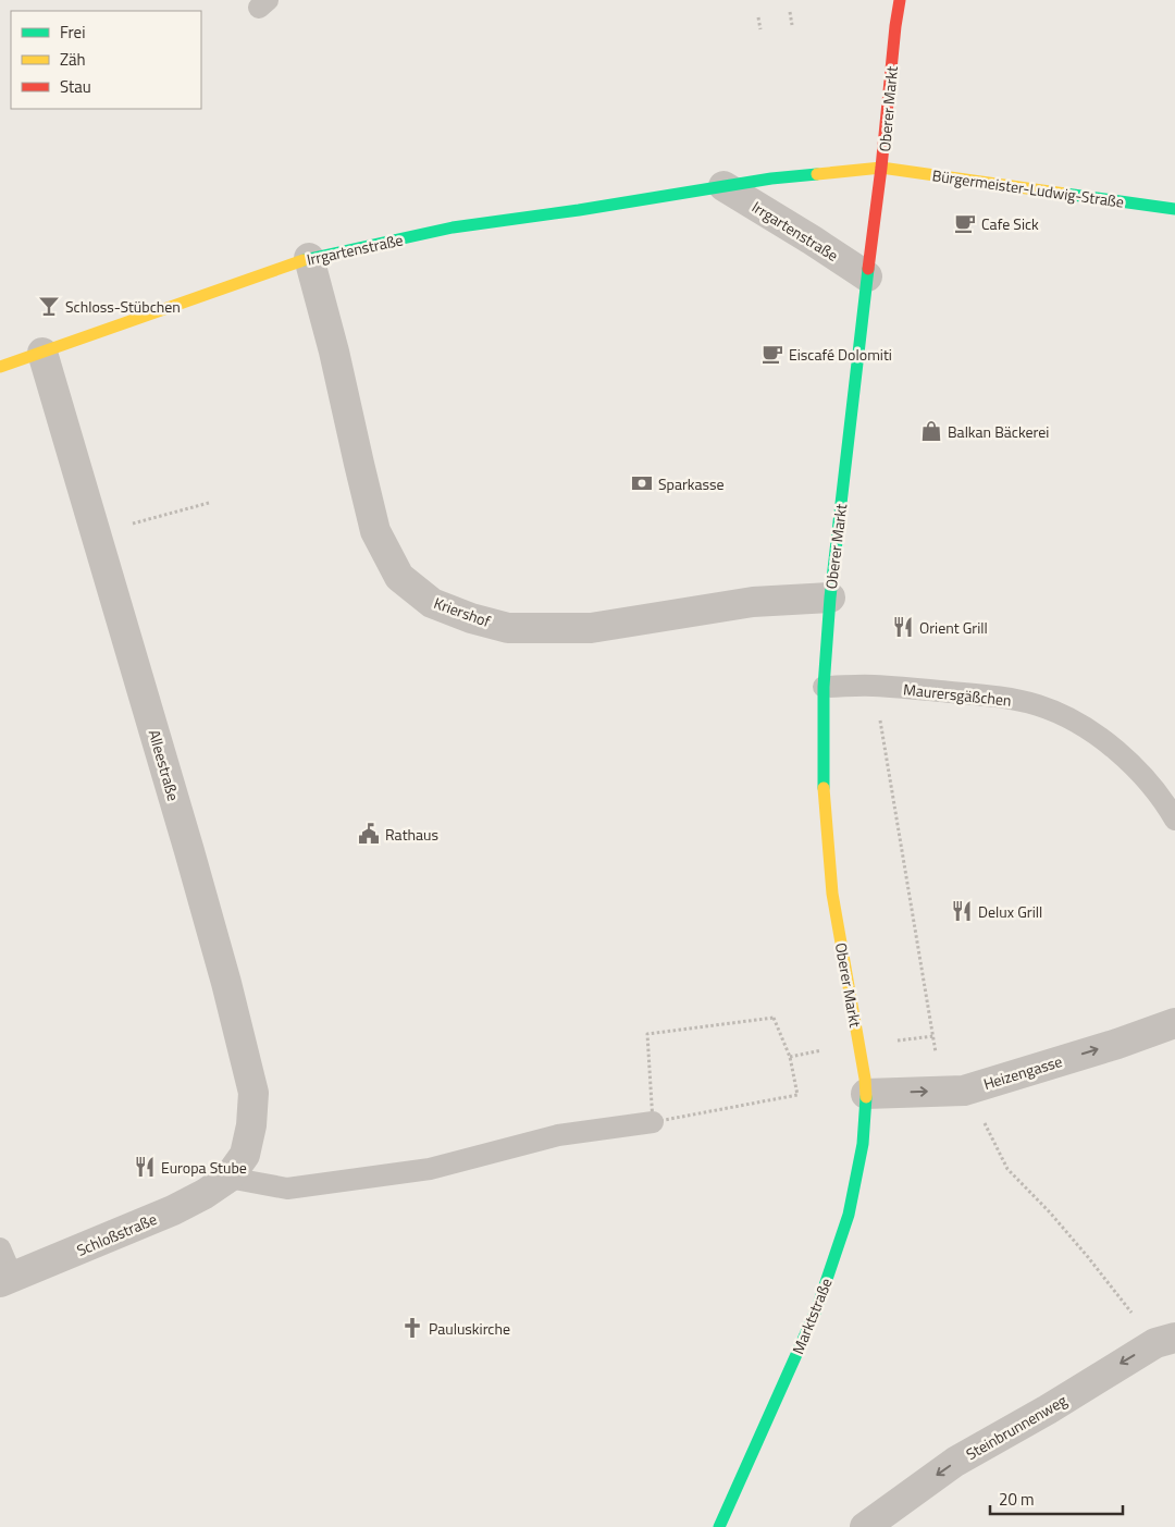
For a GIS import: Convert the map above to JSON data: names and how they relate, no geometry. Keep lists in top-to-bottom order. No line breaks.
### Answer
{"streets":{"street":["Oberer Markt","Bürgermeister-Ludwig-Straße","Irrgartenstraße","Kriershof","Alleestraße","Heizengasse","Schloßstraße","Marktstraße","Steinbrunnenweg"],"lane":["Maurersgäßchen"]},"crossings":[["Oberer Markt","Bürgermeister-Ludwig-Straße"],["Oberer Markt","Irrgartenstraße"],["Oberer Markt","Kriershof"],["Oberer Markt","Maurersgäßchen"],["Oberer Markt","Heizengasse"],["Oberer Markt","Marktstraße"],["Bürgermeister-Ludwig-Straße","Irrgartenstraße"],["Irrgartenstraße","Kriershof"],["Irrgartenstraße","Alleestraße"],["Alleestraße","Schloßstraße"],["Heizengasse","Marktstraße"]],"one_way":["Heizengasse","Steinbrunnenweg"],"places":{"cafe":["Cafe Sick","Eiscafé Dolomiti"],"bar":["Schloss-Stübchen"],"shop":["Balkan Bäckerei"],"bank":["Sparkasse"],"restaurant":["Orient Grill","Delux Grill","Europa Stube"],"public building":["Rathaus"],"church":["Pauluskirche"]},"legend":["Frei","Zäh","Stau"],"scale_bar":"20 m"}
